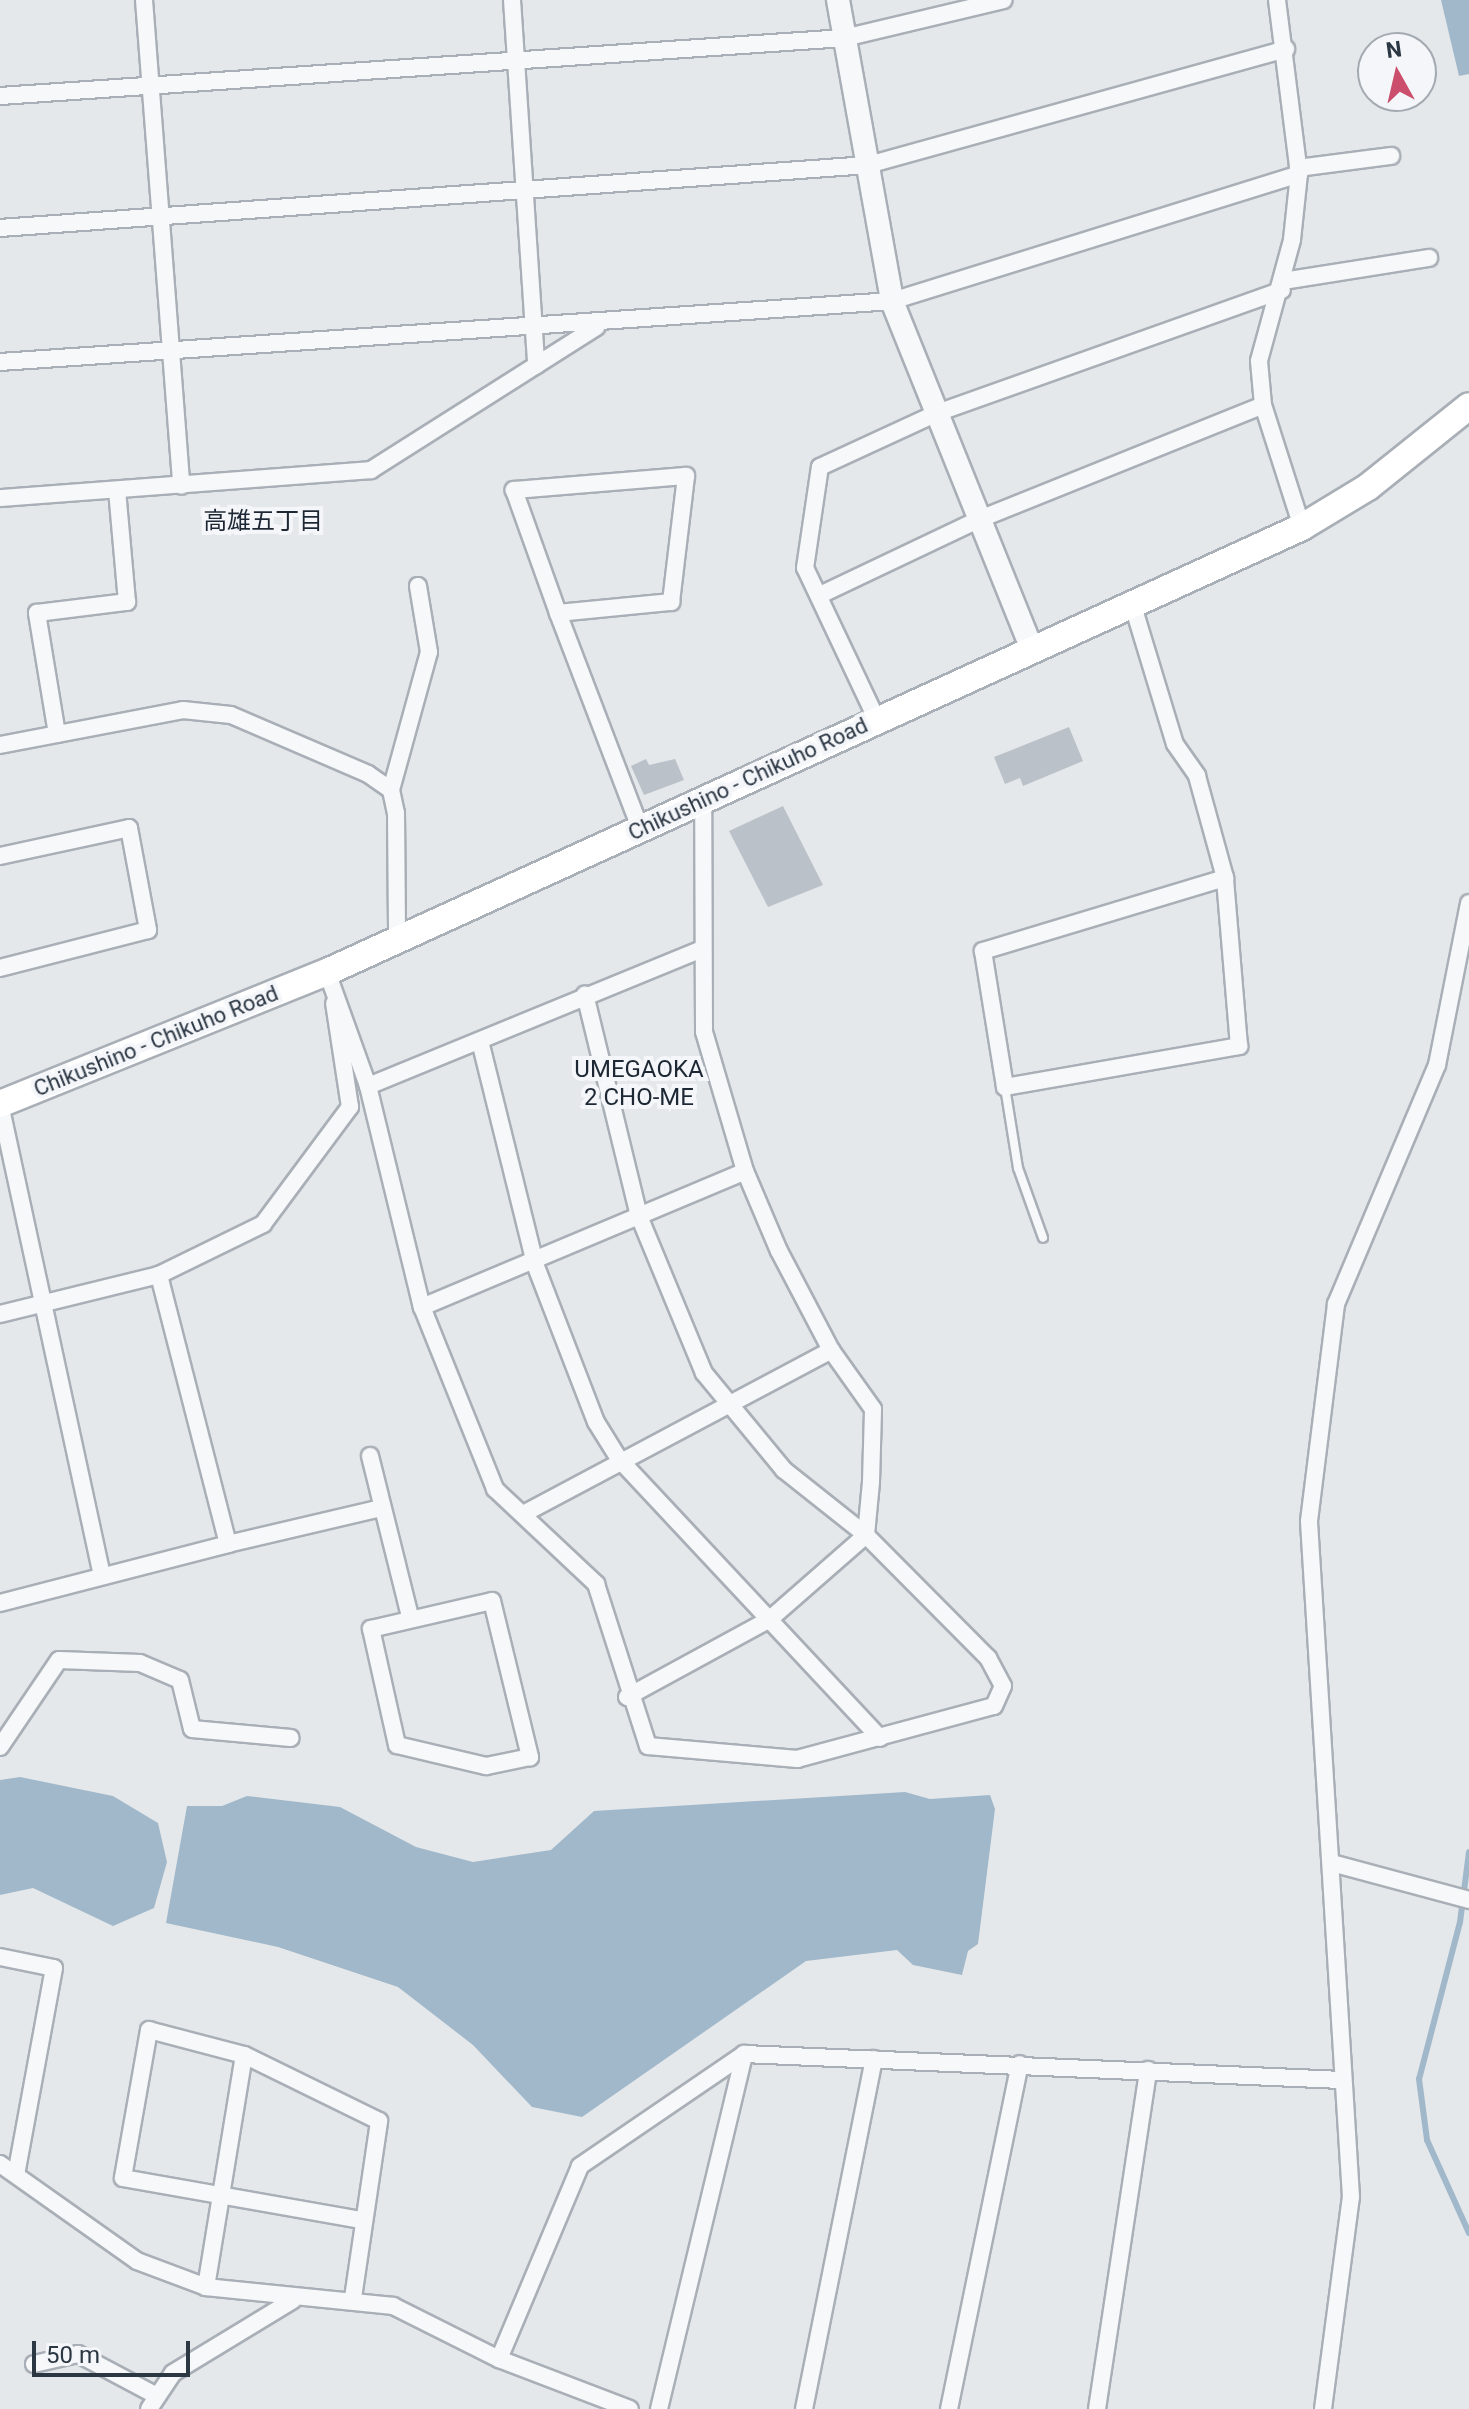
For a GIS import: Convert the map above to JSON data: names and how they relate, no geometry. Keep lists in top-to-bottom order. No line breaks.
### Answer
{"streets":{"main road":["Chikushino - Chikuho Road"]},"districts":["高雄五丁目","UMEGAOKA 2 CHO-ME"],"scale_bar":"50 m","north":"top"}
